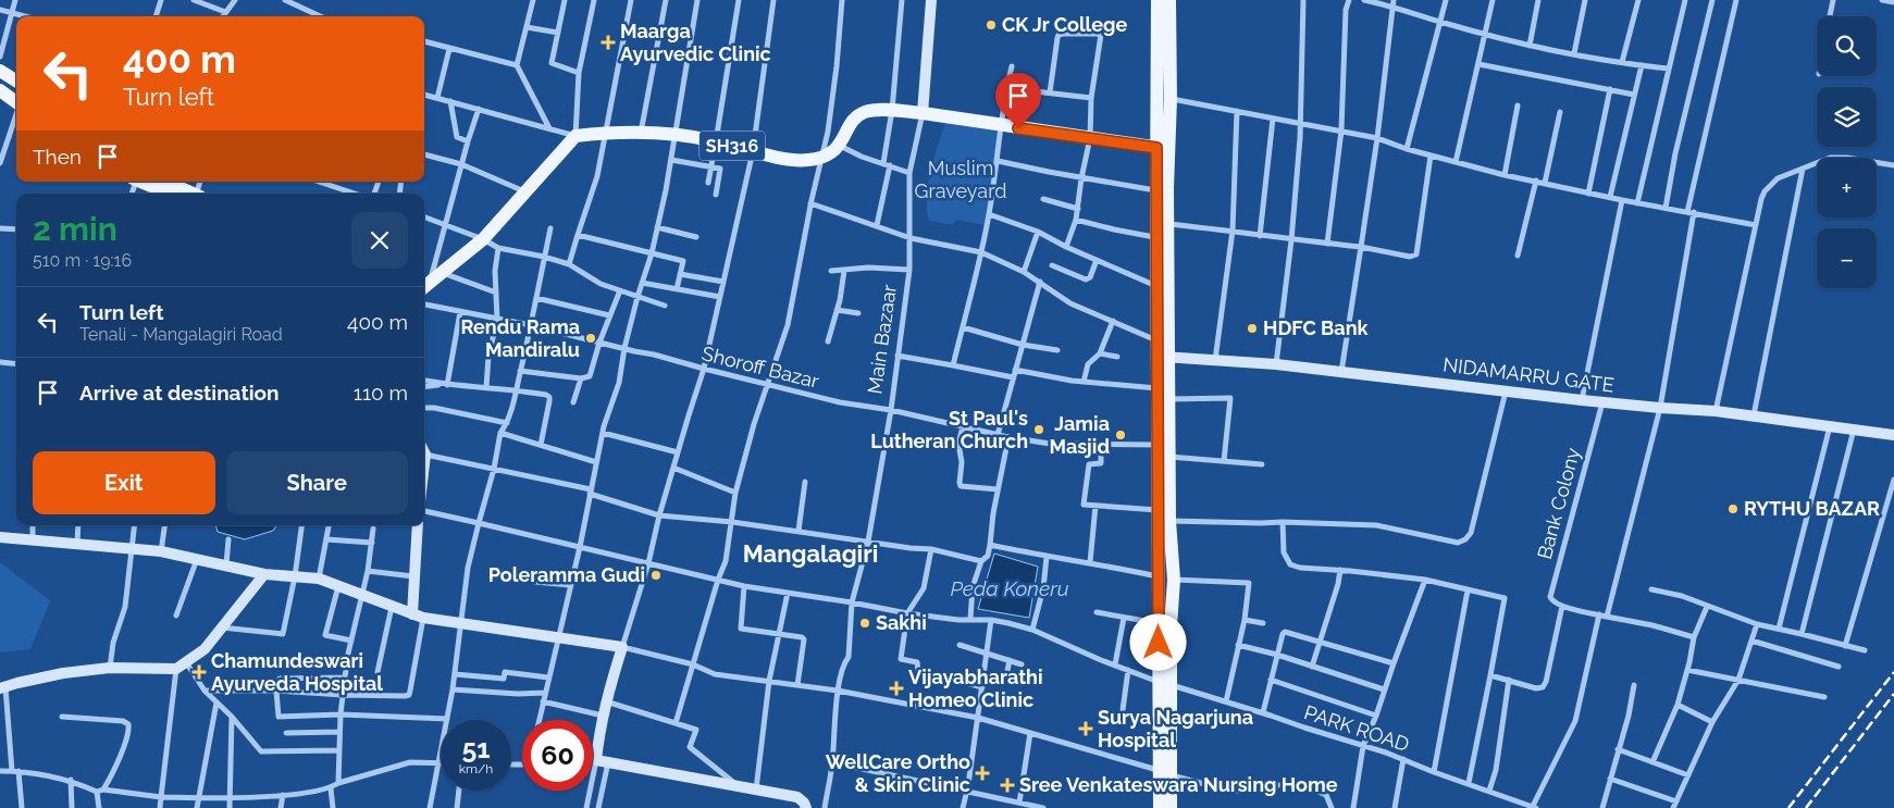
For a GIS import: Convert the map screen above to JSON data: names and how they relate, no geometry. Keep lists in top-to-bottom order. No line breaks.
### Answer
{"streets":{"main road":["SH316"],"street":["Main Bazaar","Shoroff Bazar","NIDAMARRU GATE","Bank Colony","PARK ROAD"]},"crossings":[["Main Bazaar","Shoroff Bazar"],["Main Bazaar","PARK ROAD"],["NIDAMARRU GATE","Bank Colony"]],"districts":["Mangalagiri"],"water":["Peda Koneru"],"parks":["Muslim Graveyard"],"places":{"other":["CK Jr College","HDFC Bank","Rendu Rama Mandiralu","St Paul's Lutheran Church","Jamia Masjid","RYTHU BAZAR","Poleramma Gudi","Sakhi"],"health":["Maarga Ayurvedic Clinic","Chamundeswari Ayurveda Hospital","Vijayabharathi Homeo Clinic","Surya Nagarjuna Hospital","WellCare Ortho & Skin Clinic","Sree Venkateswara Nursing Home"]},"page":{"map_buttons":["+","−"],"turn":["400 m","Turn left"],"then":"Then","heading":["2 min","510 m · 19:16"],"list":[{"name":"Turn left","note":"Tenali - Mangalagiri Road","value":"400 m"},{"name":"Arrive at destination","value":"110 m"}],"buttons":["Exit","Share"],"speed":"51 km/h","limit":"60"}}
